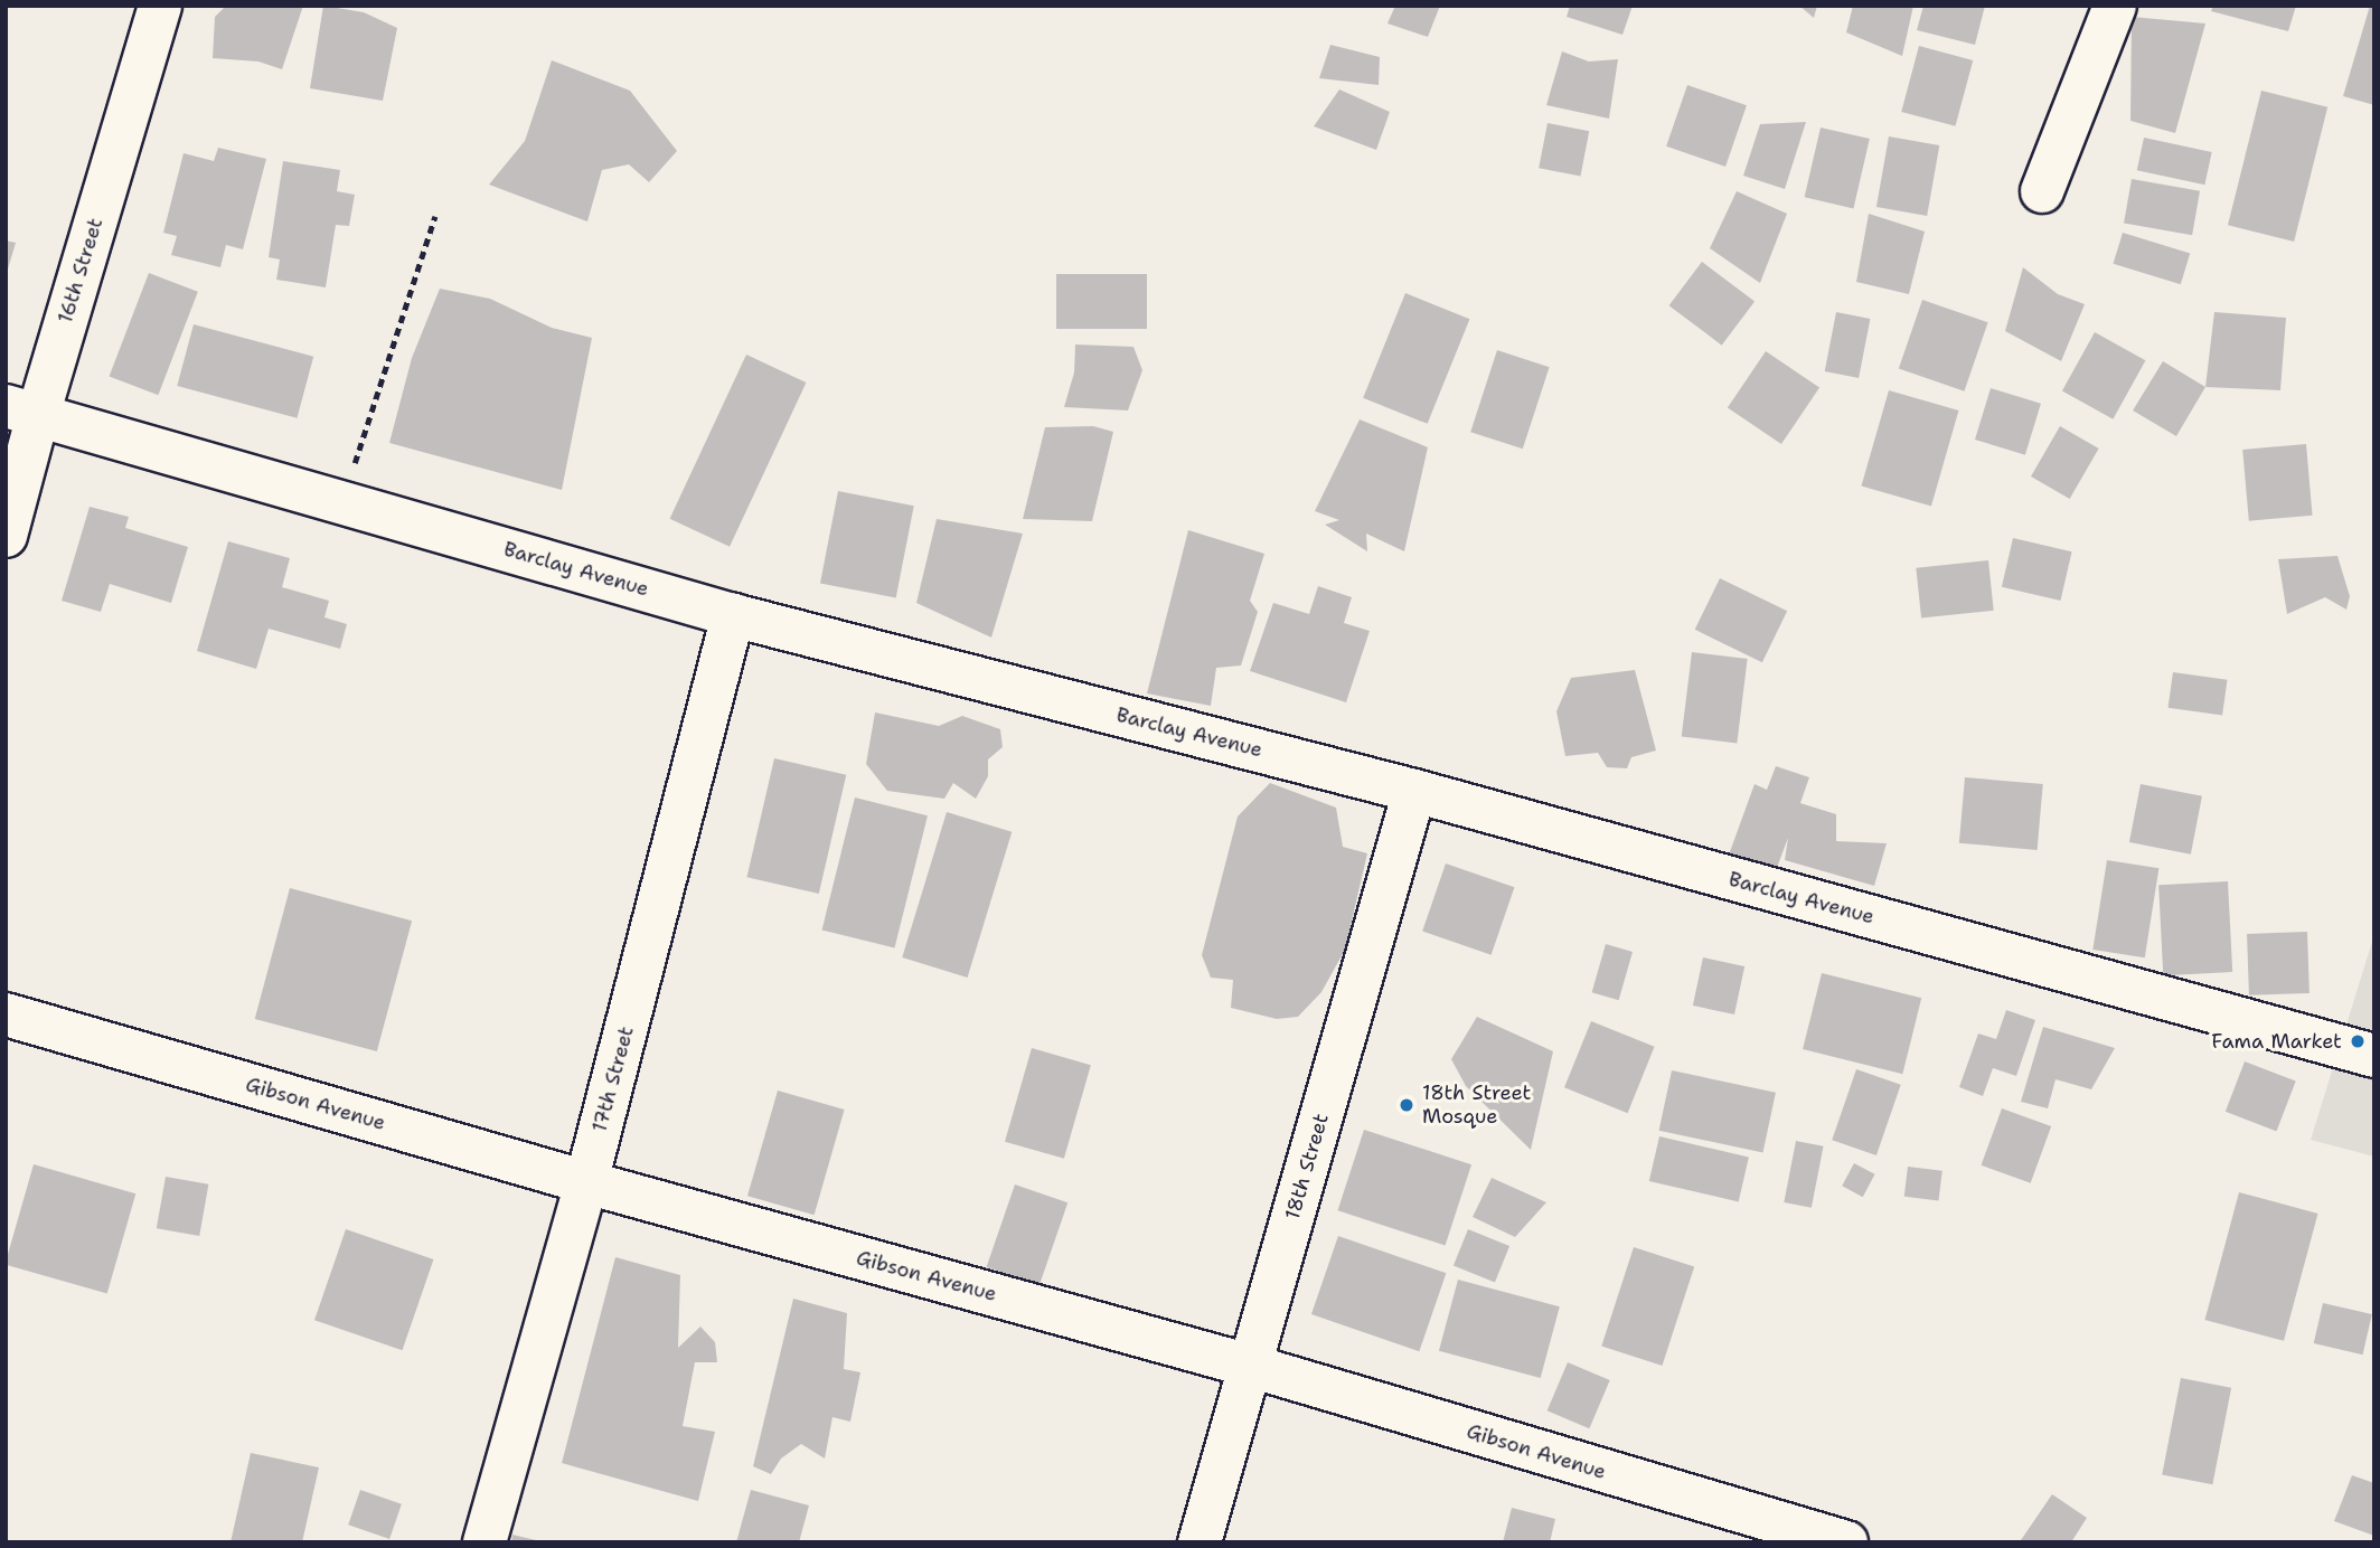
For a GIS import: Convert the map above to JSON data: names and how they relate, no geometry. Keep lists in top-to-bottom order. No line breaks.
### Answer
{"streets":{"street":["16th Street","Barclay Avenue","17th Street","Gibson Avenue","18th Street"]},"crossings":[["16th Street","Barclay Avenue"],["Barclay Avenue","17th Street"],["Barclay Avenue","18th Street"],["17th Street","Gibson Avenue"],["Gibson Avenue","18th Street"]],"places":["Fama Market","18th Street Mosque"]}
